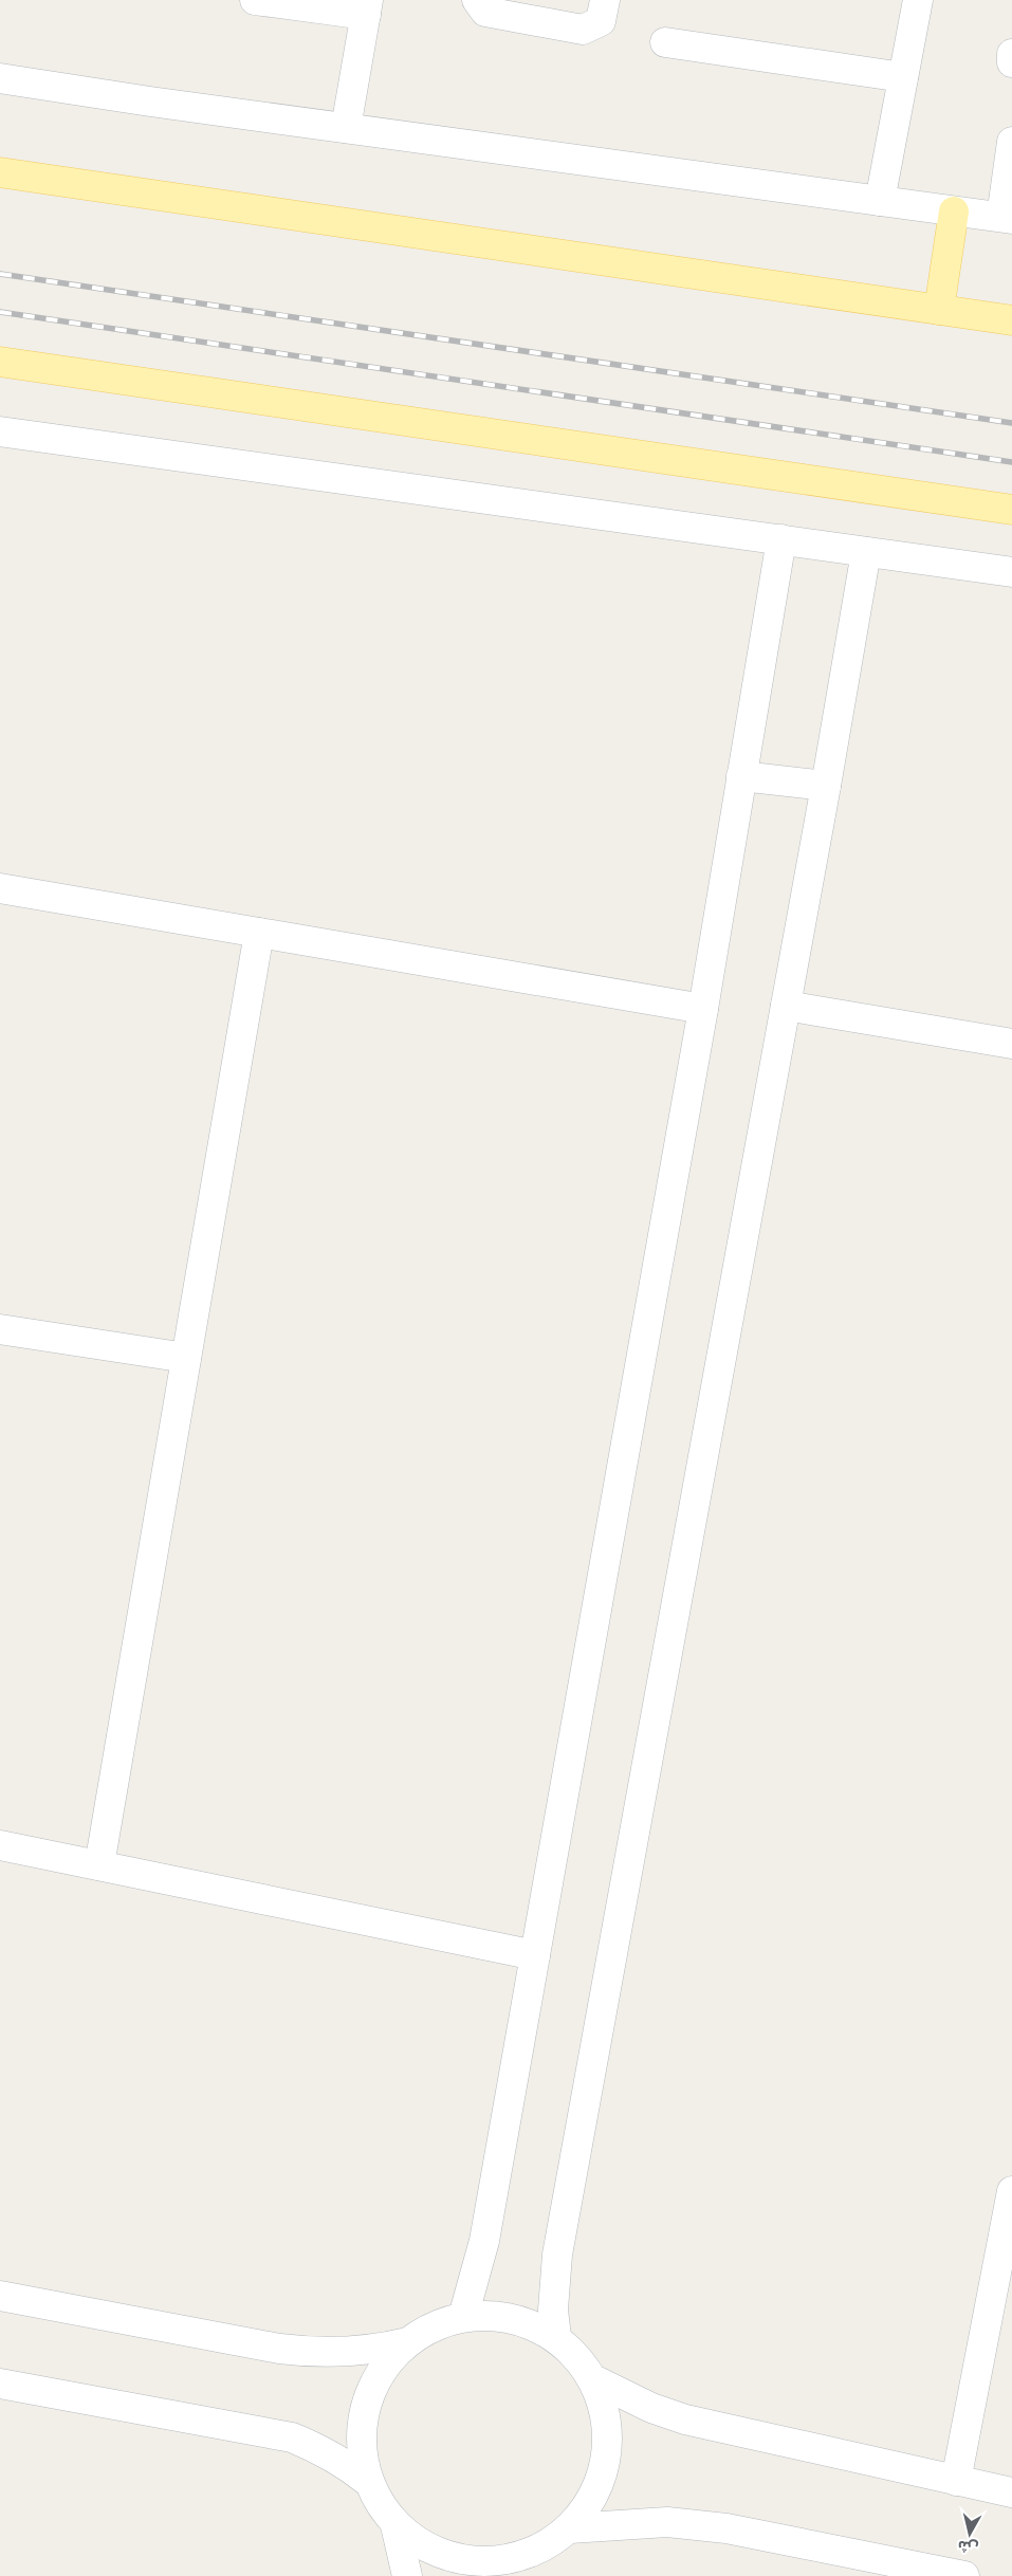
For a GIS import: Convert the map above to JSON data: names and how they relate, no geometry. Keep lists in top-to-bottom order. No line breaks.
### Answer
{"north":"bottom"}
